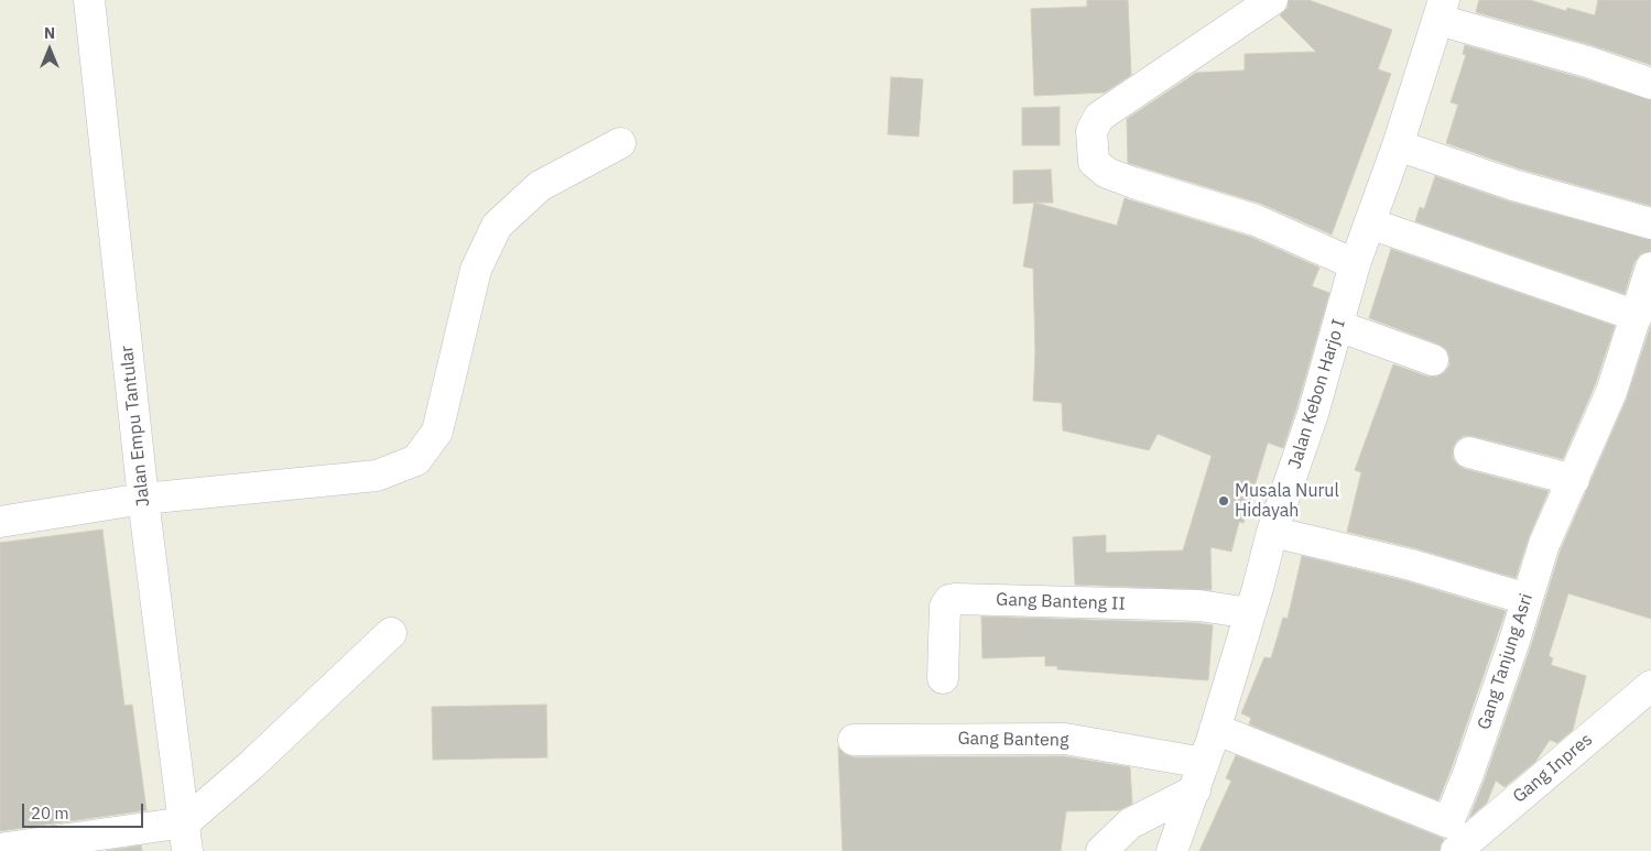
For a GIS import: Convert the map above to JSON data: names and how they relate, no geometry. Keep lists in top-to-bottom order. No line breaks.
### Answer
{"streets":{"street":["Jalan Kebon Harjo I","Jalan Empu Tantular","Gang Banteng II","Gang Tanjung Asri","Gang Banteng","Gang Inpres"]},"crossings":[["Jalan Kebon Harjo I","Gang Banteng II"],["Jalan Kebon Harjo I","Gang Banteng"],["Gang Tanjung Asri","Gang Inpres"]],"places":["Musala Nurul Hidayah"],"scale_bar":"20 m","north":"top"}
